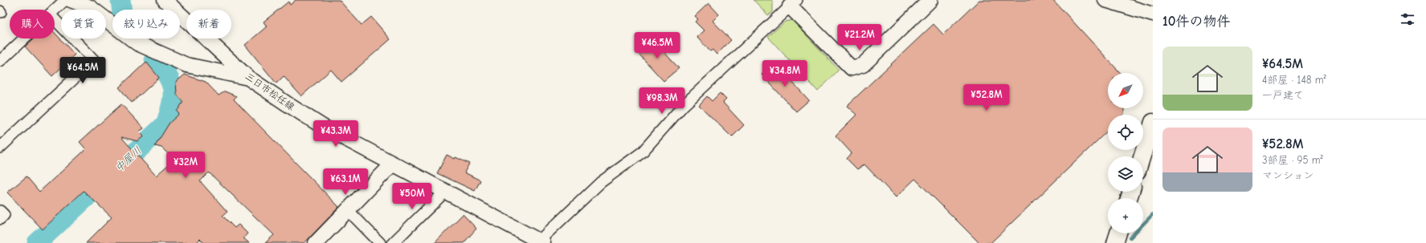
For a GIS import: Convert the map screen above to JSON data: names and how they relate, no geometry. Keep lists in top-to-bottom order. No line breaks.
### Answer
{"streets":{"street":["三日市松任線"]},"water":["中屋川"],"north":"bottom left","page":{"heading":"10件の物件","chip":["購入","賃貸","絞り込み","新着"],"price":["¥21.2M","¥46.5M","¥64.5M","¥34.8M","¥52.8M","¥98.3M","¥43.3M","¥32M","¥63.1M","¥50M"],"list":[{"name":"¥64.5M","note":"4部屋 · 148 m² · 一戸建て"},{"name":"¥52.8M","note":"3部屋 · 95 m² · マンション"}],"map_buttons":"+"}}
